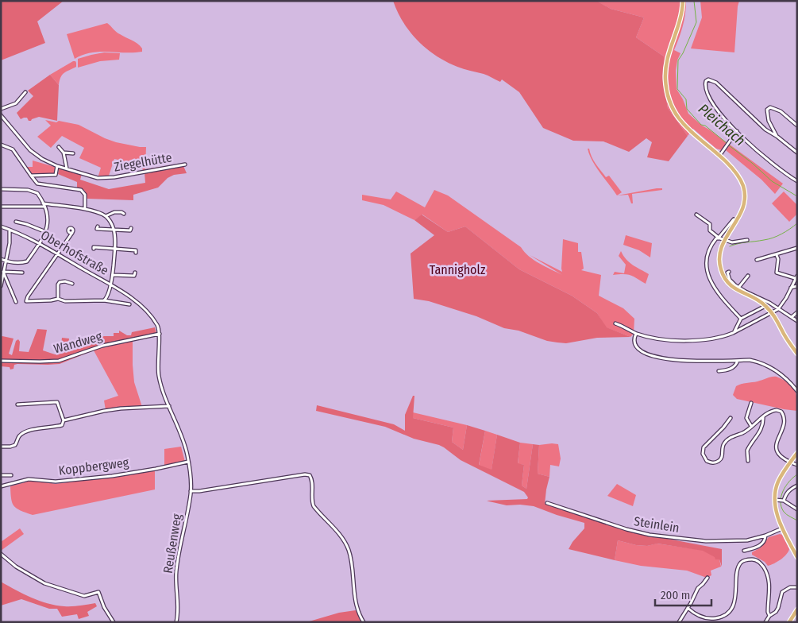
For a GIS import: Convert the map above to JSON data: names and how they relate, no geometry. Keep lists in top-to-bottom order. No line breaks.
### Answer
{"streets":{"street":["Ziegelhütte","Oberhofstraße","Wandweg","Koppbergweg","Steinlein","Reußenweg"]},"crossings":[["Oberhofstraße","Wandweg"],["Oberhofstraße","Reußenweg"],["Wandweg","Reußenweg"],["Koppbergweg","Reußenweg"]],"water":["Pleichach"],"parks":["Tannigholz"],"scale_bar":"200 m"}
